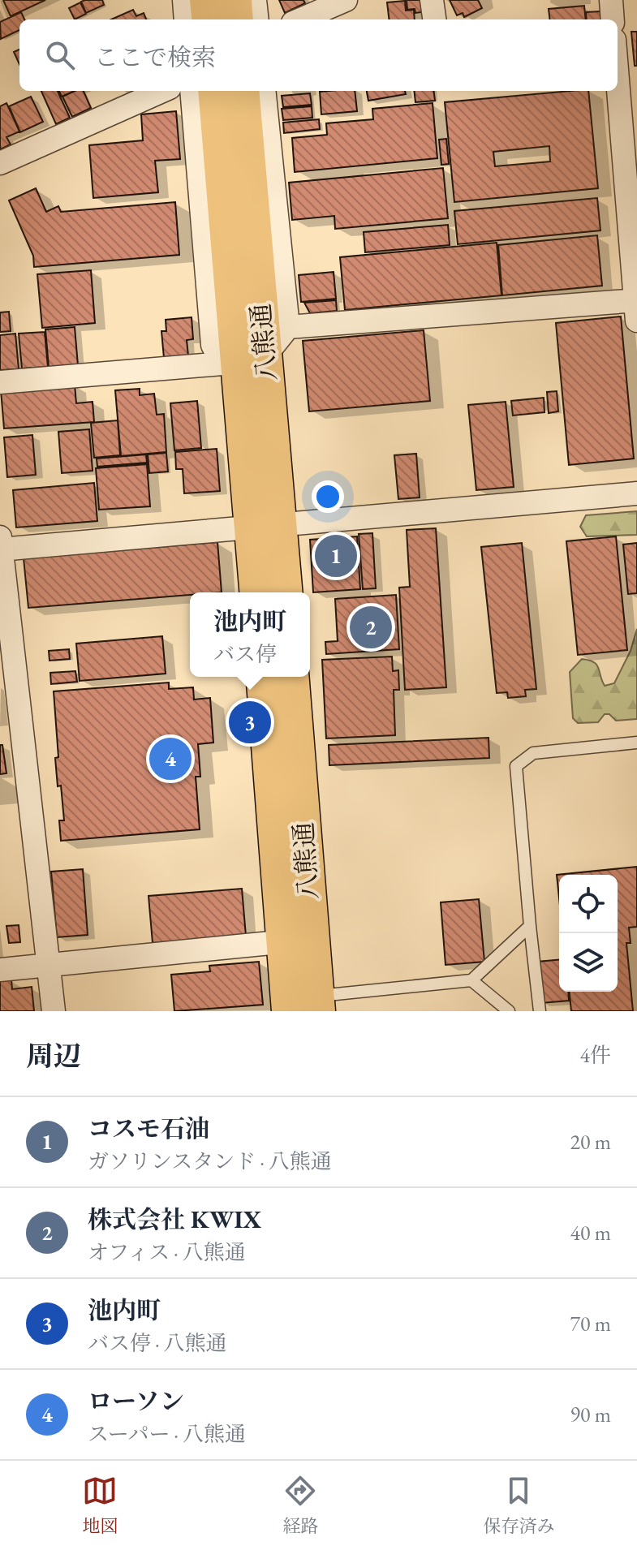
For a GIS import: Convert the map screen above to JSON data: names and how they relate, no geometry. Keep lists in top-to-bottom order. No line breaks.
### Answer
{"streets":{"main road":["八熊通"]},"page":{"search":"ここで検索","pins":["1","2","3","4"],"popup":["池内町","バス停"],"heading":["周辺","4件"],"list":[{"mark":"1","name":"コスモ石油","note":"ガソリンスタンド · 八熊通","value":"20 m"},{"mark":"2","name":"株式会社 KWIX","note":"オフィス · 八熊通","value":"40 m"},{"mark":"3","name":"池内町","note":"バス停 · 八熊通","value":"70 m"},{"mark":"4","name":"ローソン","note":"スーパー · 八熊通","value":"90 m"}],"nav":["地図","経路","保存済み"]}}
